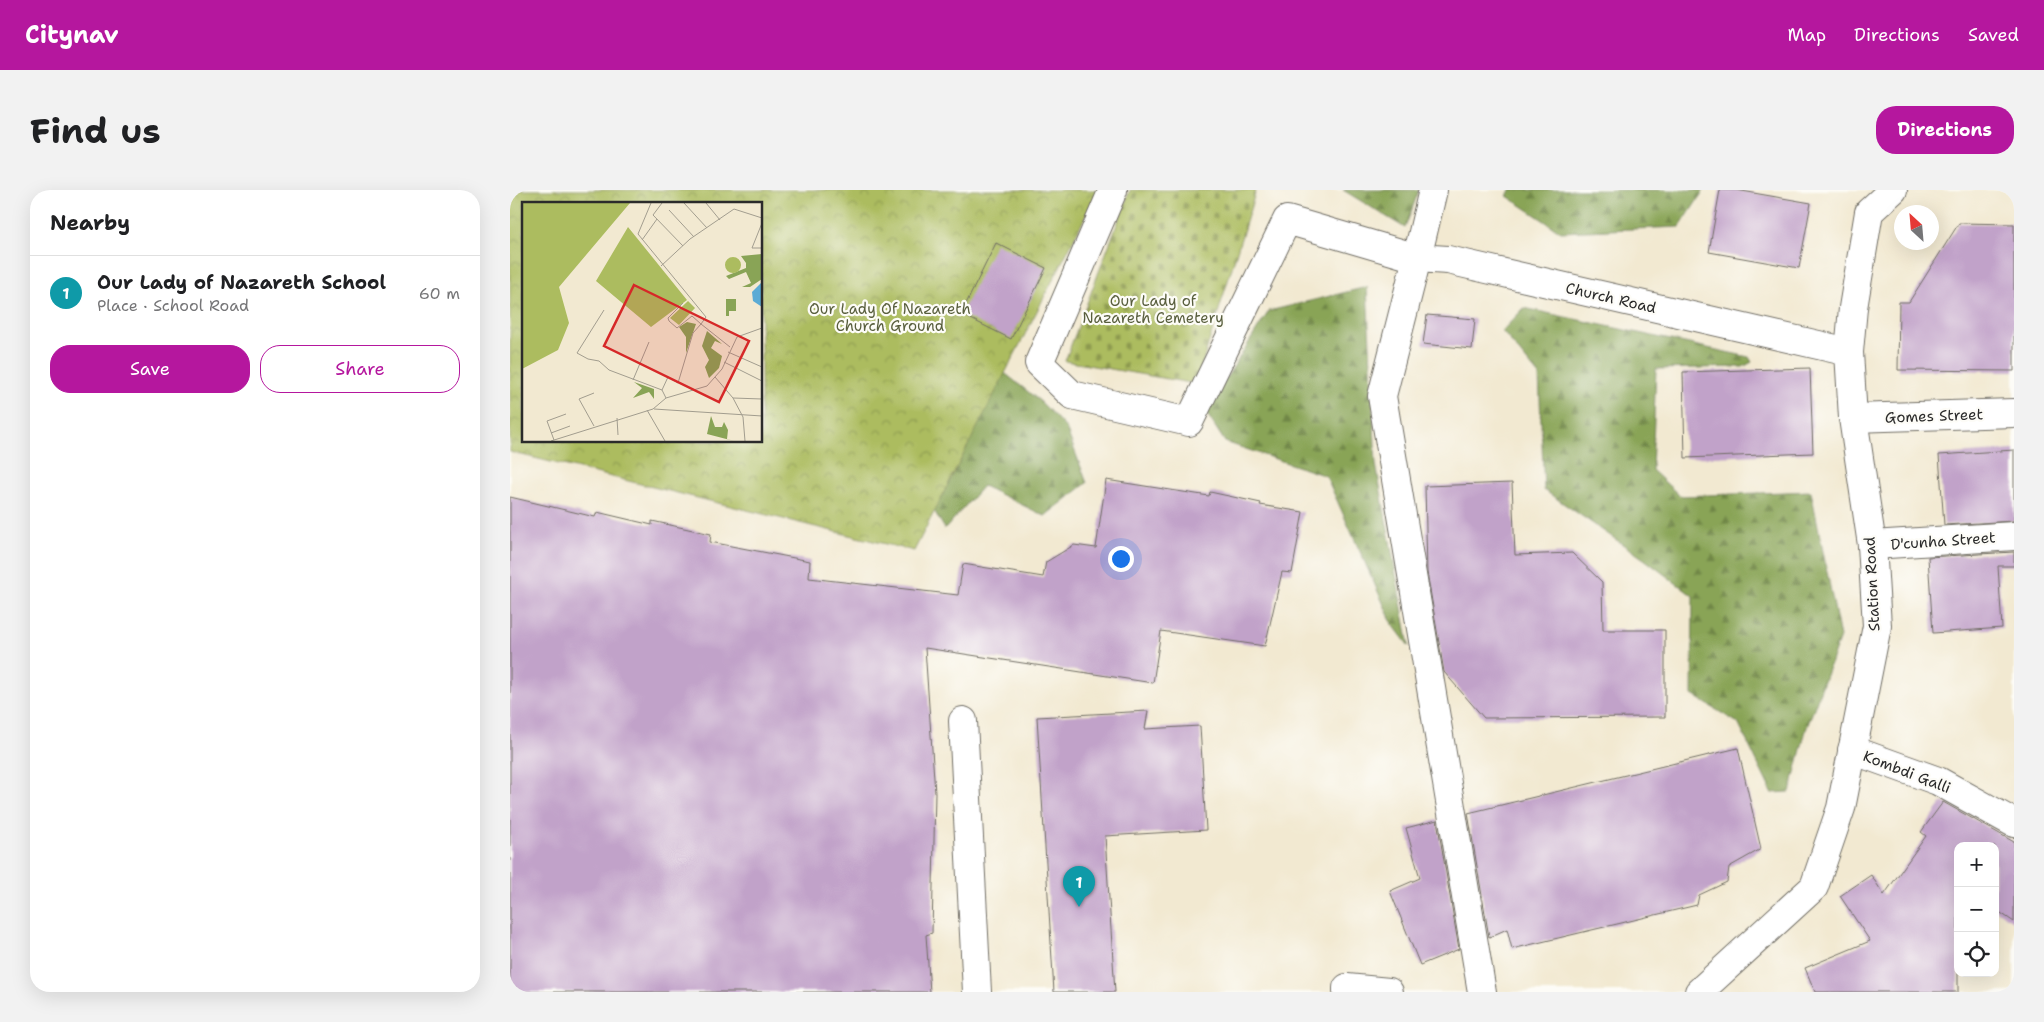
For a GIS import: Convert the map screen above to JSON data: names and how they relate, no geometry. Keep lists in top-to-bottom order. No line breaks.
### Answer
{"streets":{"street":["Church Road","Gomes Street","D'cunha Street","Station Road","Kombdi Galli"]},"crossings":[["Church Road","Station Road"],["Gomes Street","Station Road"],["D'cunha Street","Station Road"],["Station Road","Kombdi Galli"]],"parks":["Our Lady of Nazareth Cemetery","Our Lady Of Nazareth Church Ground"],"north":"top left","page":{"header":"Citynav","nav":["Map","Directions","Saved"],"buttons":["Directions",["Save","Share"]],"title":"Find us","heading":"Nearby","list":[{"mark":"1","name":"Our Lady of Nazareth School","note":"Place · School Road","value":"60 m"}],"map_buttons":["+","−"],"pins":"1"}}
